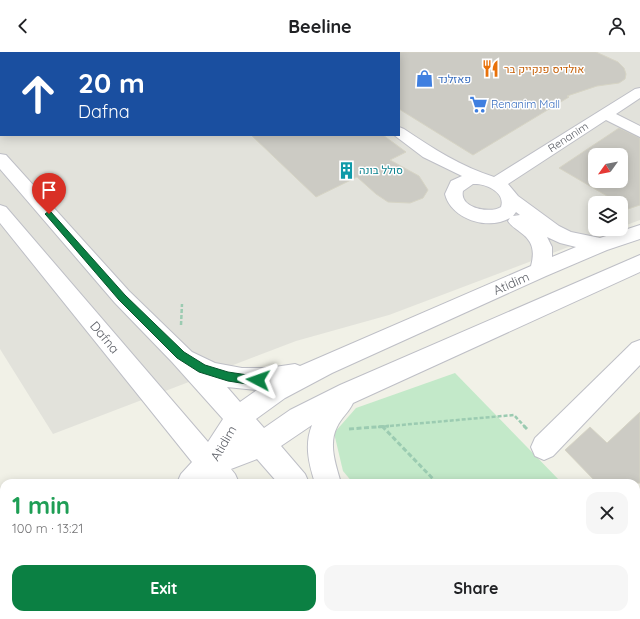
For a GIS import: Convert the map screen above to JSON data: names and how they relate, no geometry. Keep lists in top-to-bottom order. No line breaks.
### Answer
{"streets":{"street":["Renanim","Atidim","Dafna"]},"crossings":[["Atidim","Dafna"]],"places":{"restaurant":["אולדיס פנקייק בר"],"shop":["פאזלנד"],"supermarket":["Renanim Mall"],"building":["סולל בונה"]},"north":"bottom left","page":{"header":"Beeline","turn":["20 m","Dafna"],"heading":["1 min","100 m · 13:21"],"buttons":["Exit","Share"]}}
